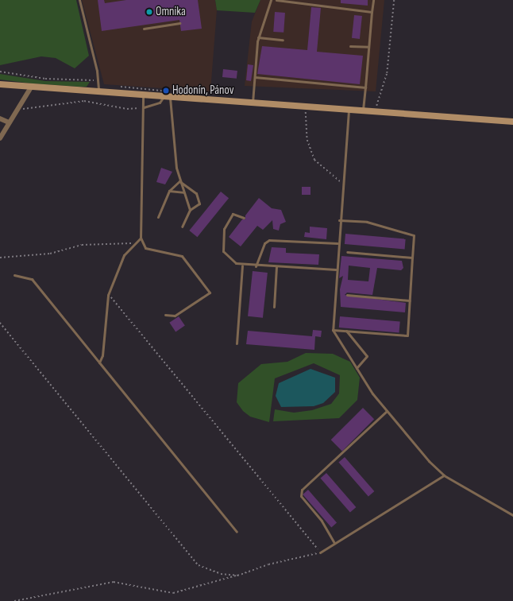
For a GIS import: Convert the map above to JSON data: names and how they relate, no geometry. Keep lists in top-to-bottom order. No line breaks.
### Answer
{"places":["Omnika","Hodonín, Pánov"]}
